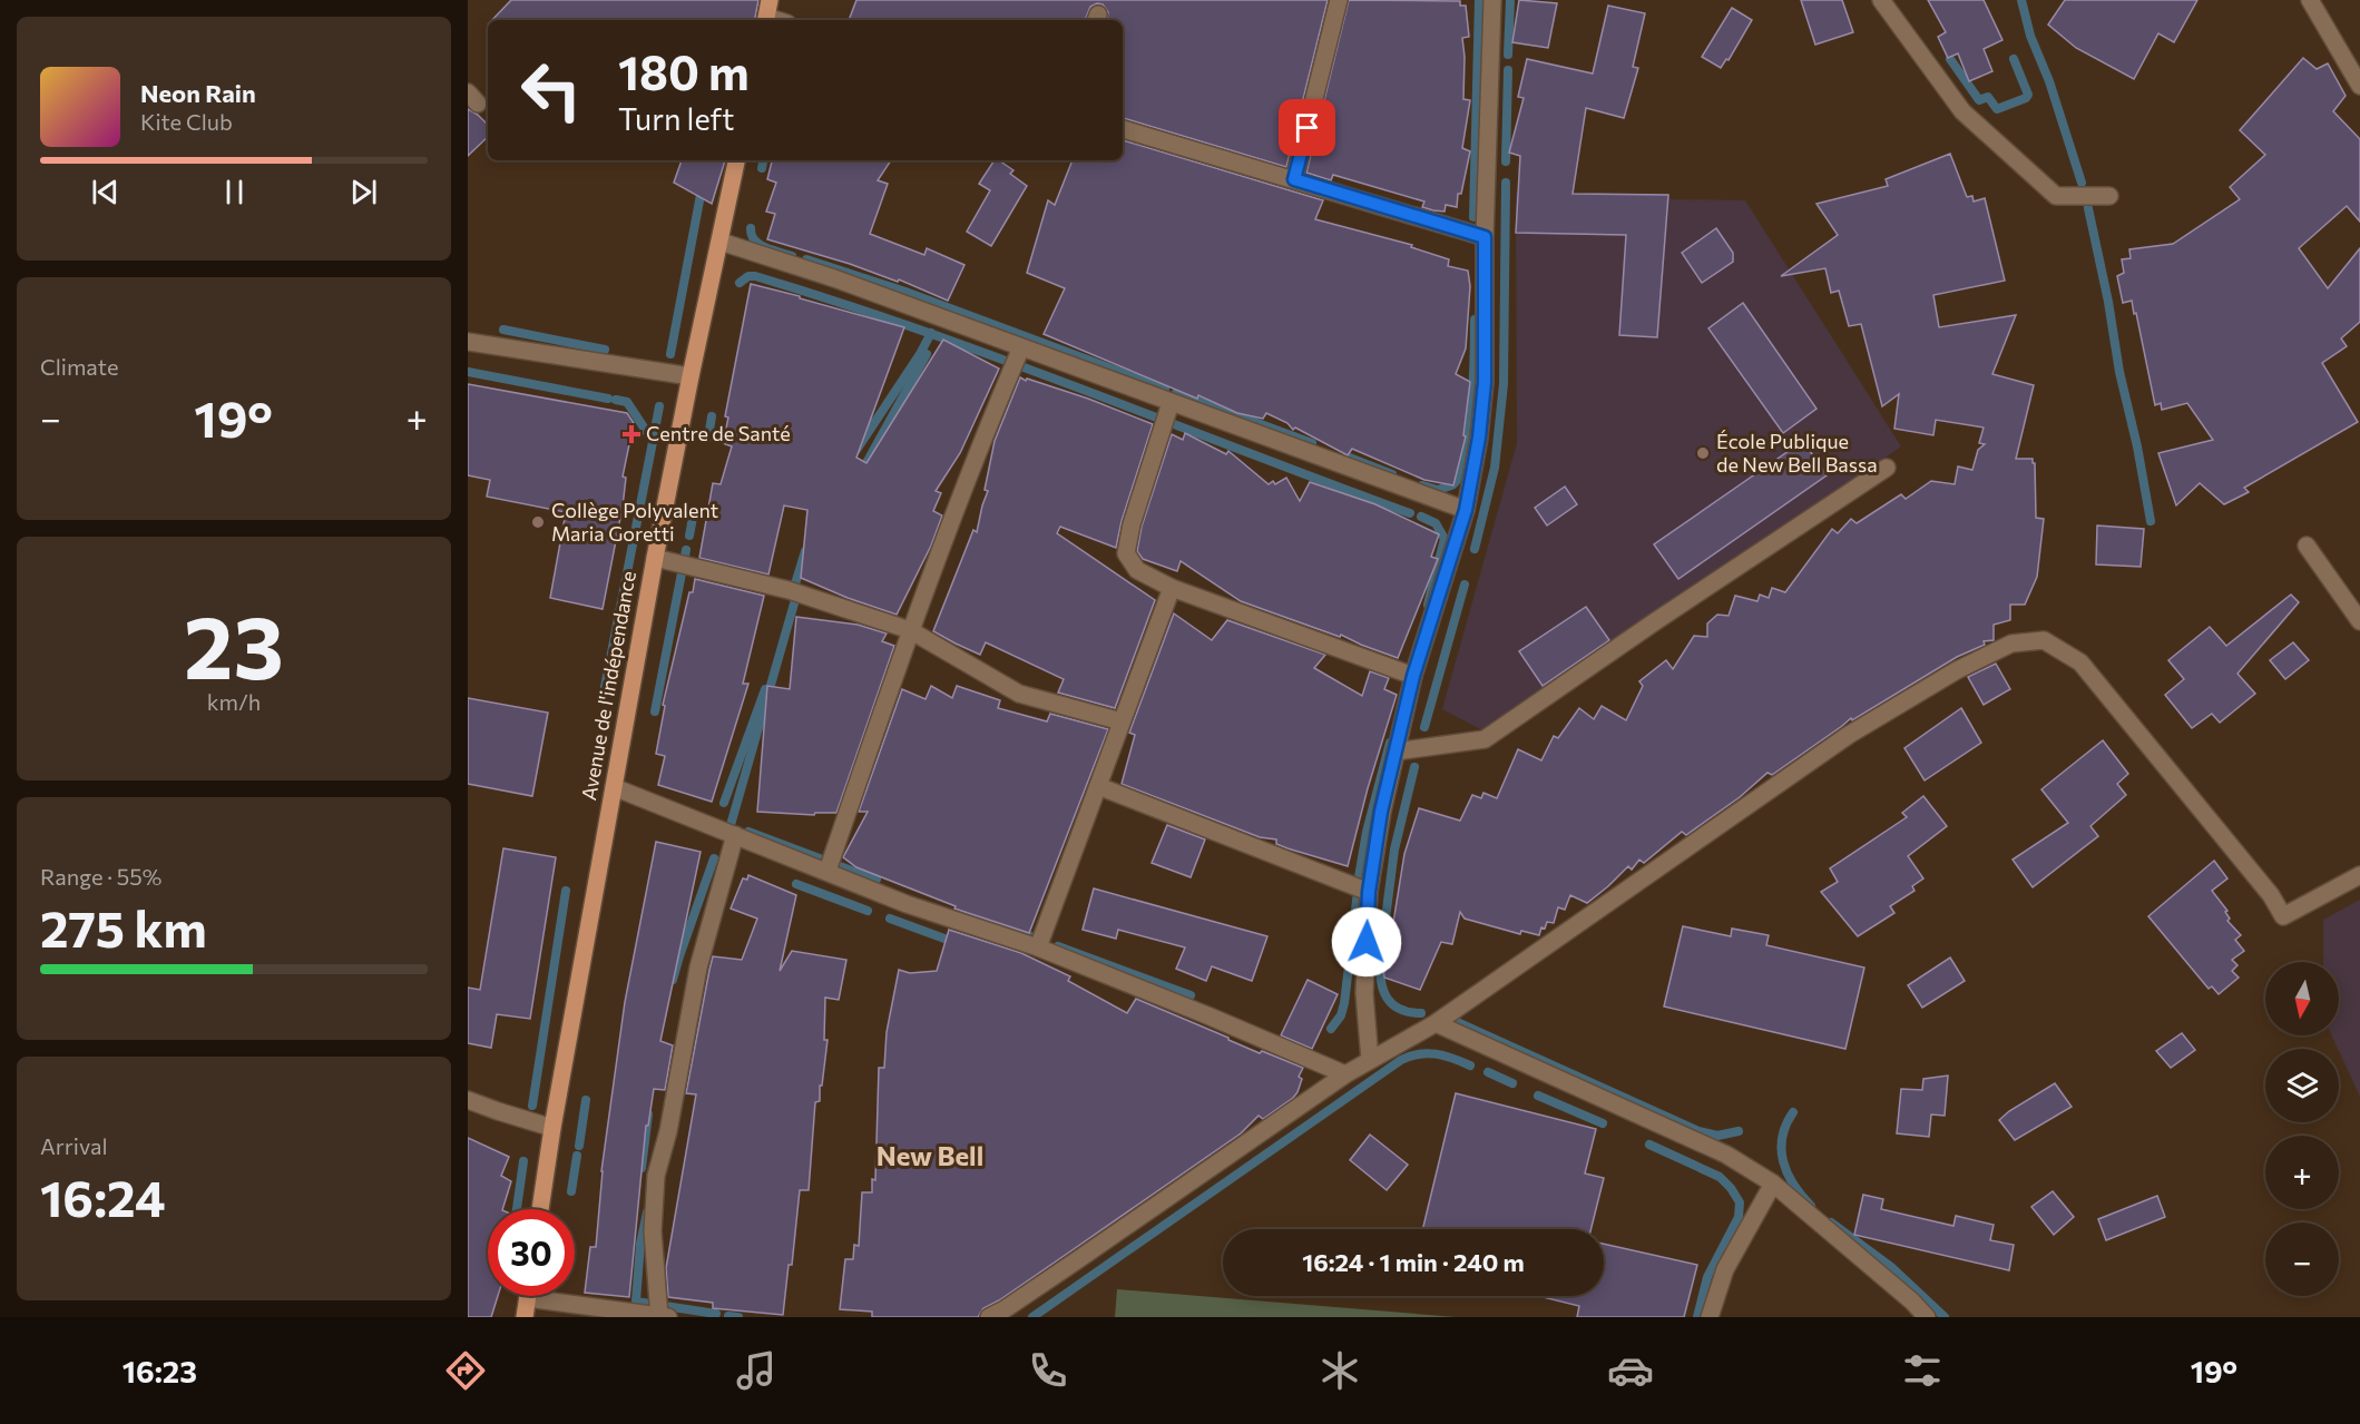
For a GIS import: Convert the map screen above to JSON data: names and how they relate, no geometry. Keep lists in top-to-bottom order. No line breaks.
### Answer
{"streets":{"main road":["Avenue de l'indépendance"]},"districts":["New Bell"],"places":{"health":["Centre de Santé"],"other":["École Publique de New Bell Bassa","Collège Polyvalent Maria Goretti"]},"north":"bottom","page":{"turn":["180 m","Turn left"],"song":["Neon Rain","Kite Club"],"tile":["Climate",["23","km/h"],["Range · 55%","275 km"],["Arrival","16:24"]],"heat":["−","19°","+"],"map_buttons":["+","−"],"limit":"30","trip":"16:24 · 1 min · 240 m","tabs":["16:23","19°"]}}
